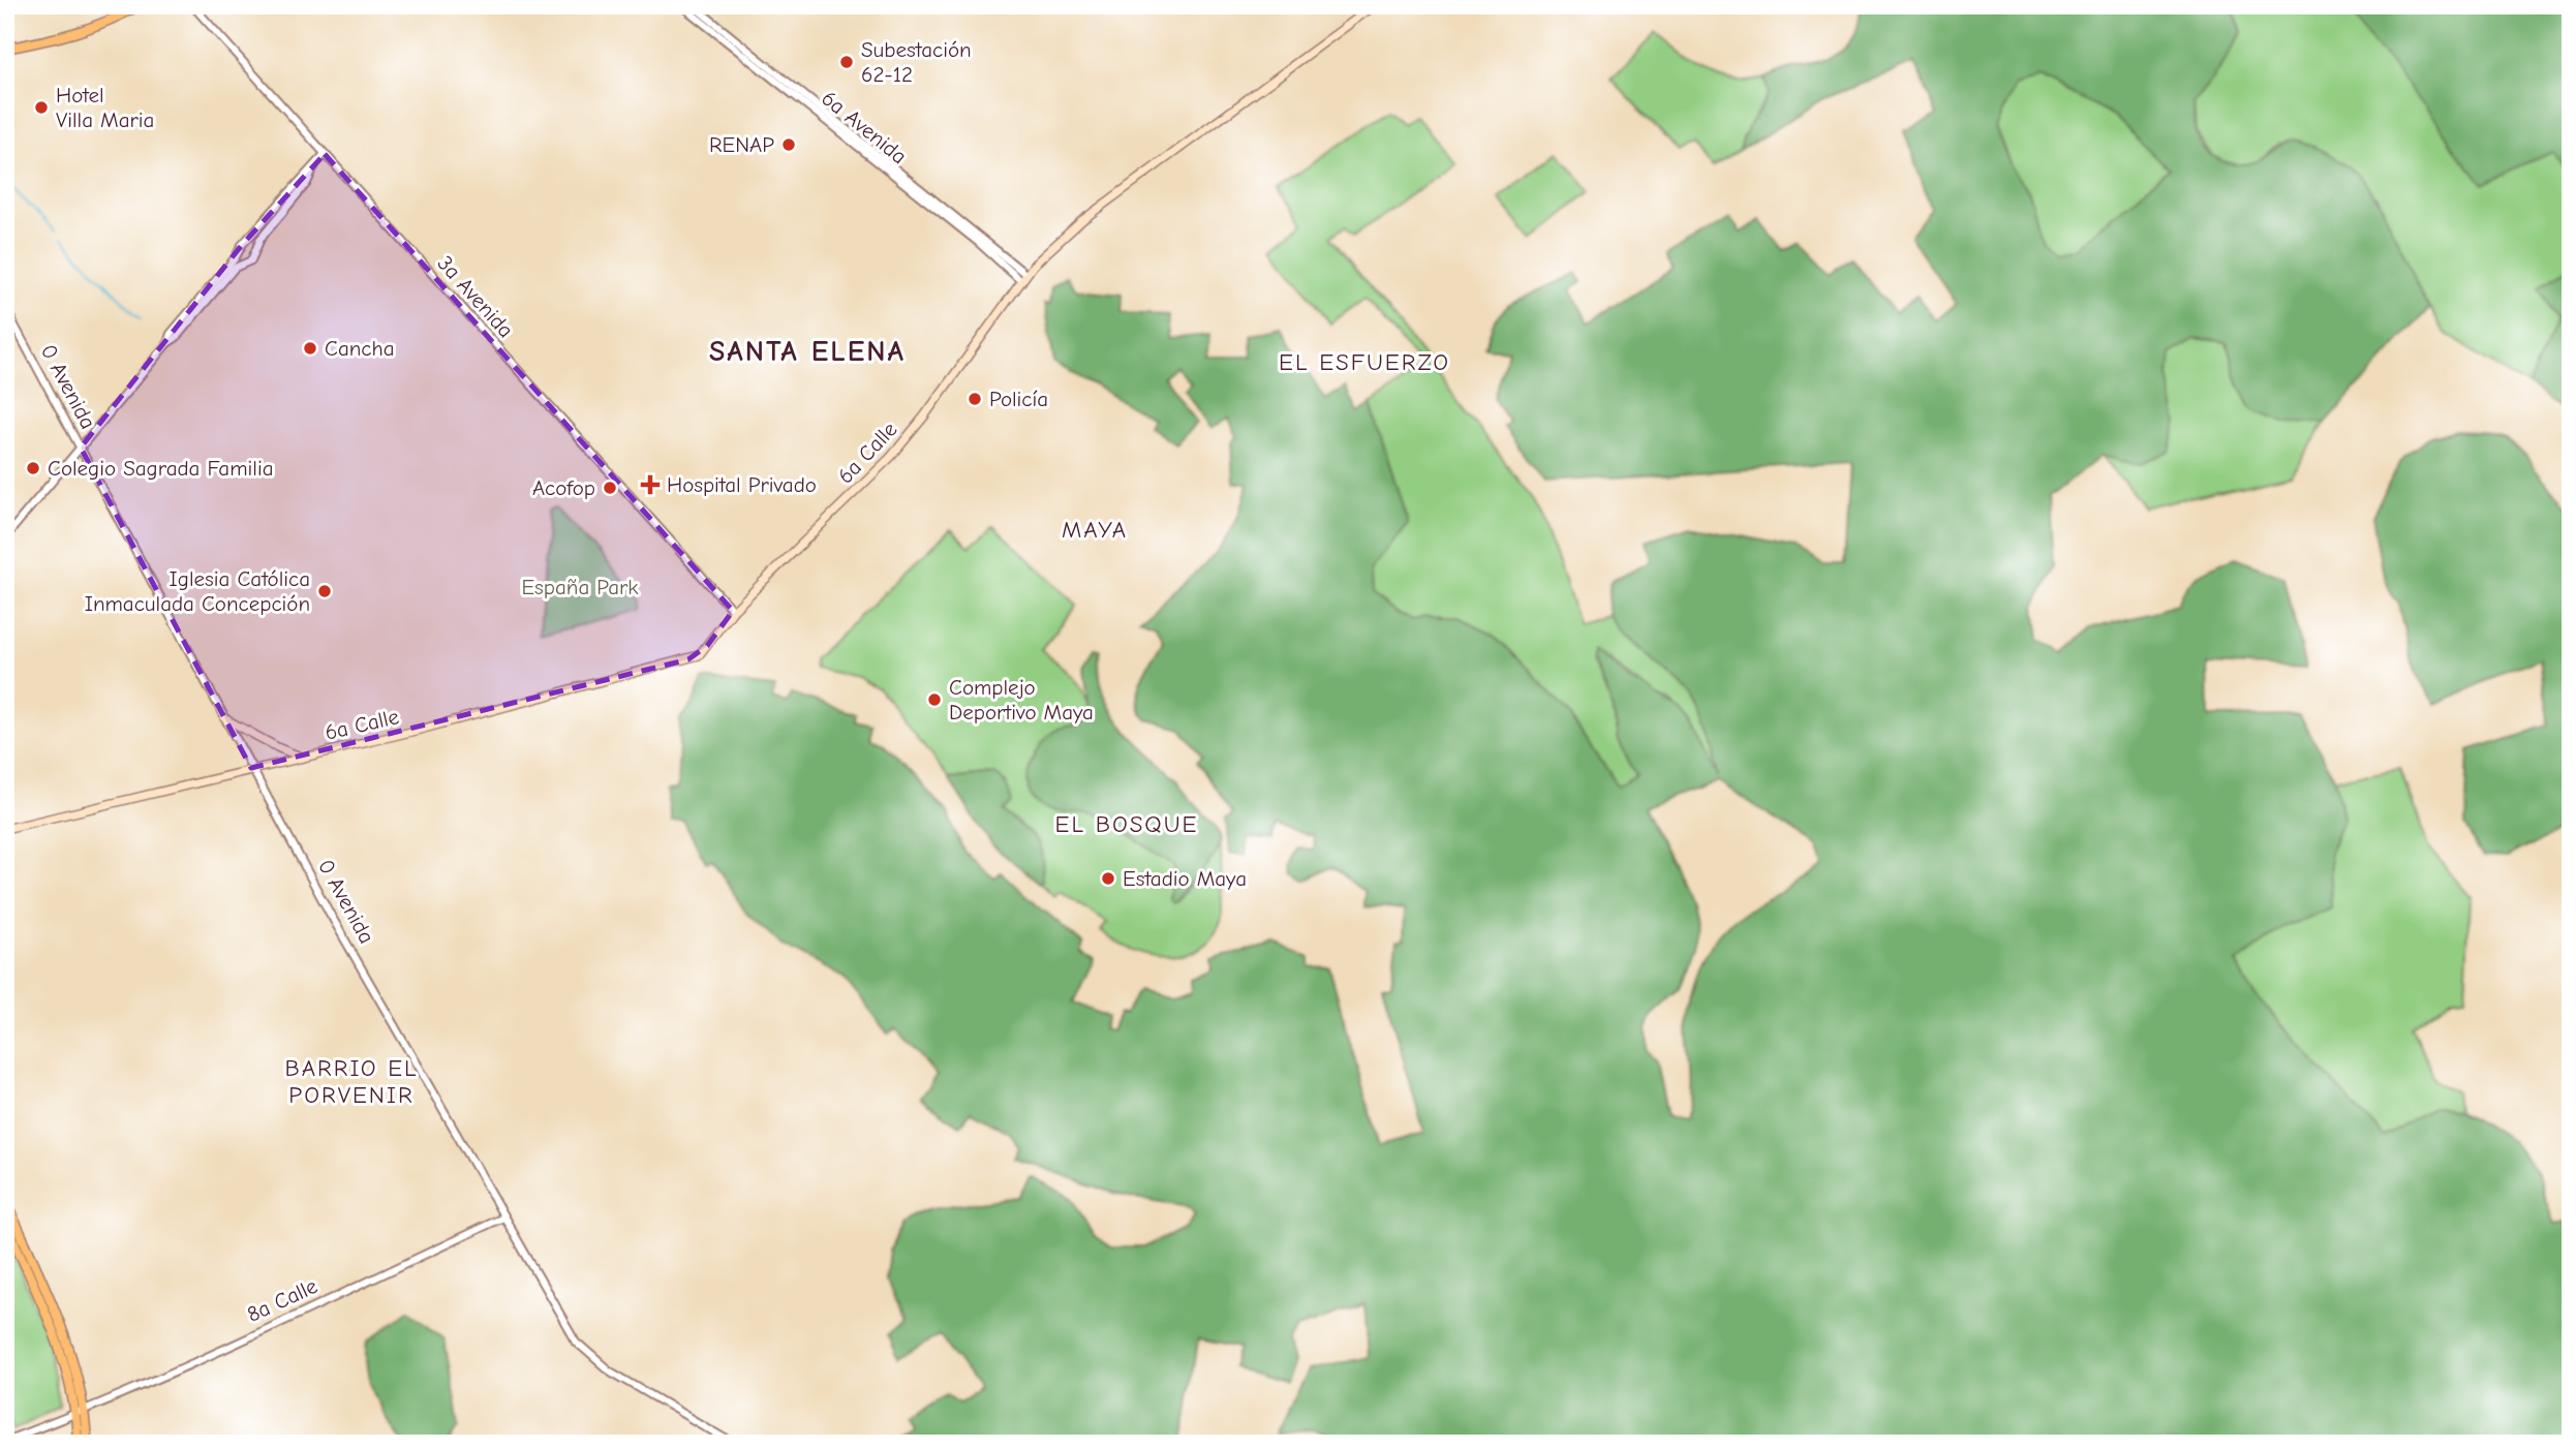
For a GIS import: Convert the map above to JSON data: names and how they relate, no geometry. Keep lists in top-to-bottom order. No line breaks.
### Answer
{"streets":{"main road":["6a Calle"],"street":["6a Avenida","3a Avenida","0 Avenida","8a Calle"]},"crossings":[["6a Avenida","6a Calle"],["3a Avenida","6a Calle"],["0 Avenida","6a Calle"],["0 Avenida","8a Calle"]],"districts":["SANTA ELENA","EL ESFUERZO","MAYA","EL BOSQUE","BARRIO EL PORVENIR"],"parks":["España Park"],"places":{"other":["Subestación 62-12","Hotel Villa Maria","RENAP","Cancha","Policía","Colegio Sagrada Familia","Acofop","Iglesia Católica Inmaculada Concepción","Complejo Deportivo Maya","Estadio Maya"],"health":["Hospital Privado"]}}
